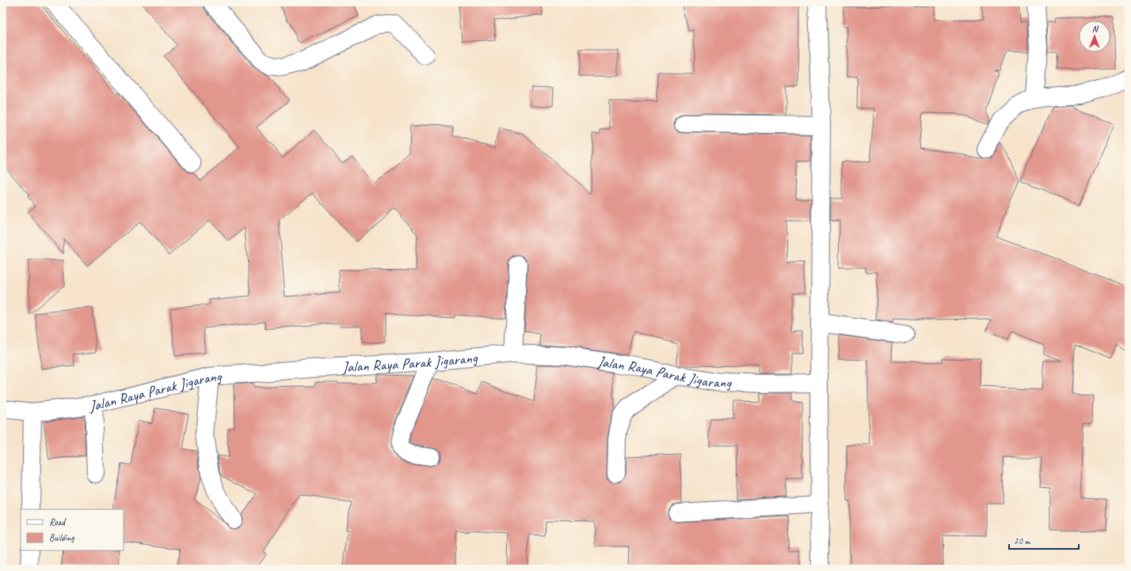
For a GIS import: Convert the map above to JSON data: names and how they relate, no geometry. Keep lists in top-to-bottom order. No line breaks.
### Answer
{"streets":{"street":["Jalan Raya Parak Jigarang"]},"legend":["Road","Building"],"scale_bar":"20 m","north":"top"}
